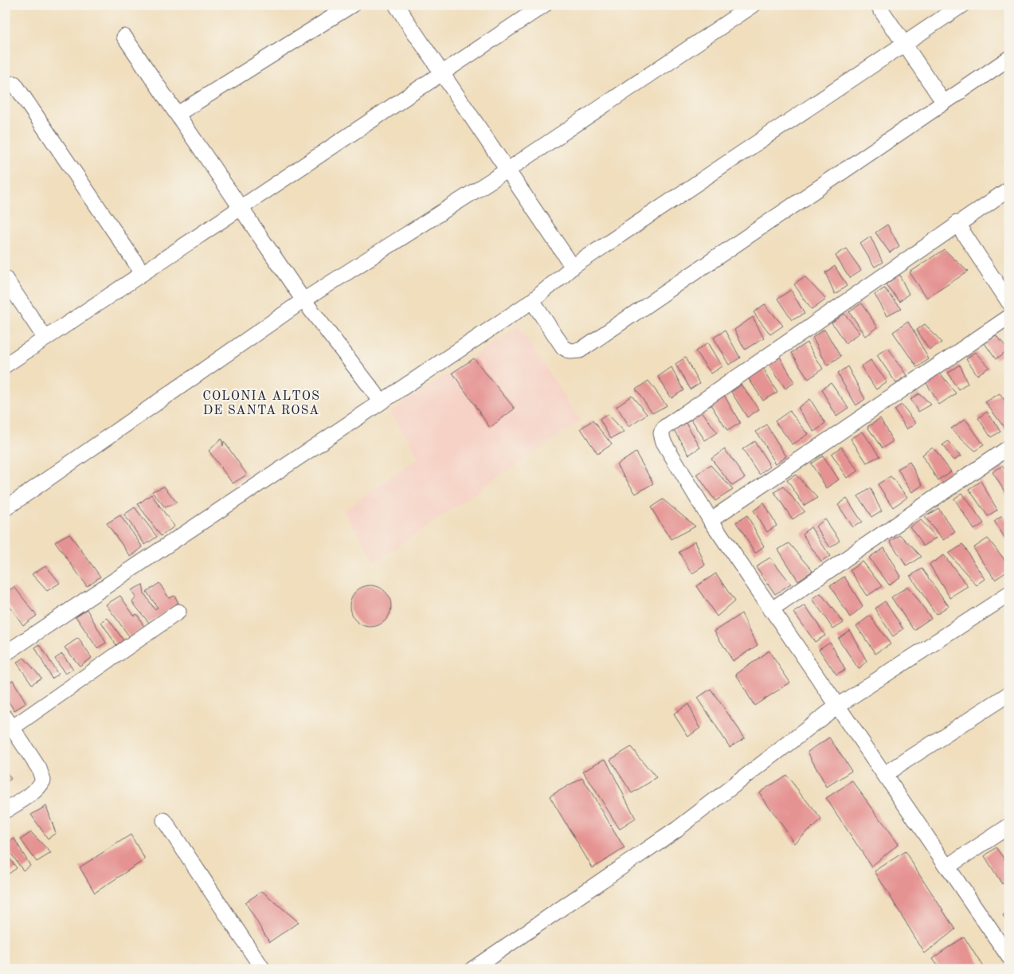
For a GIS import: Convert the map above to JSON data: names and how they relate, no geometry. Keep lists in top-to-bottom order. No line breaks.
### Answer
{"districts":["COLONIA ALTOS DE SANTA ROSA"]}
